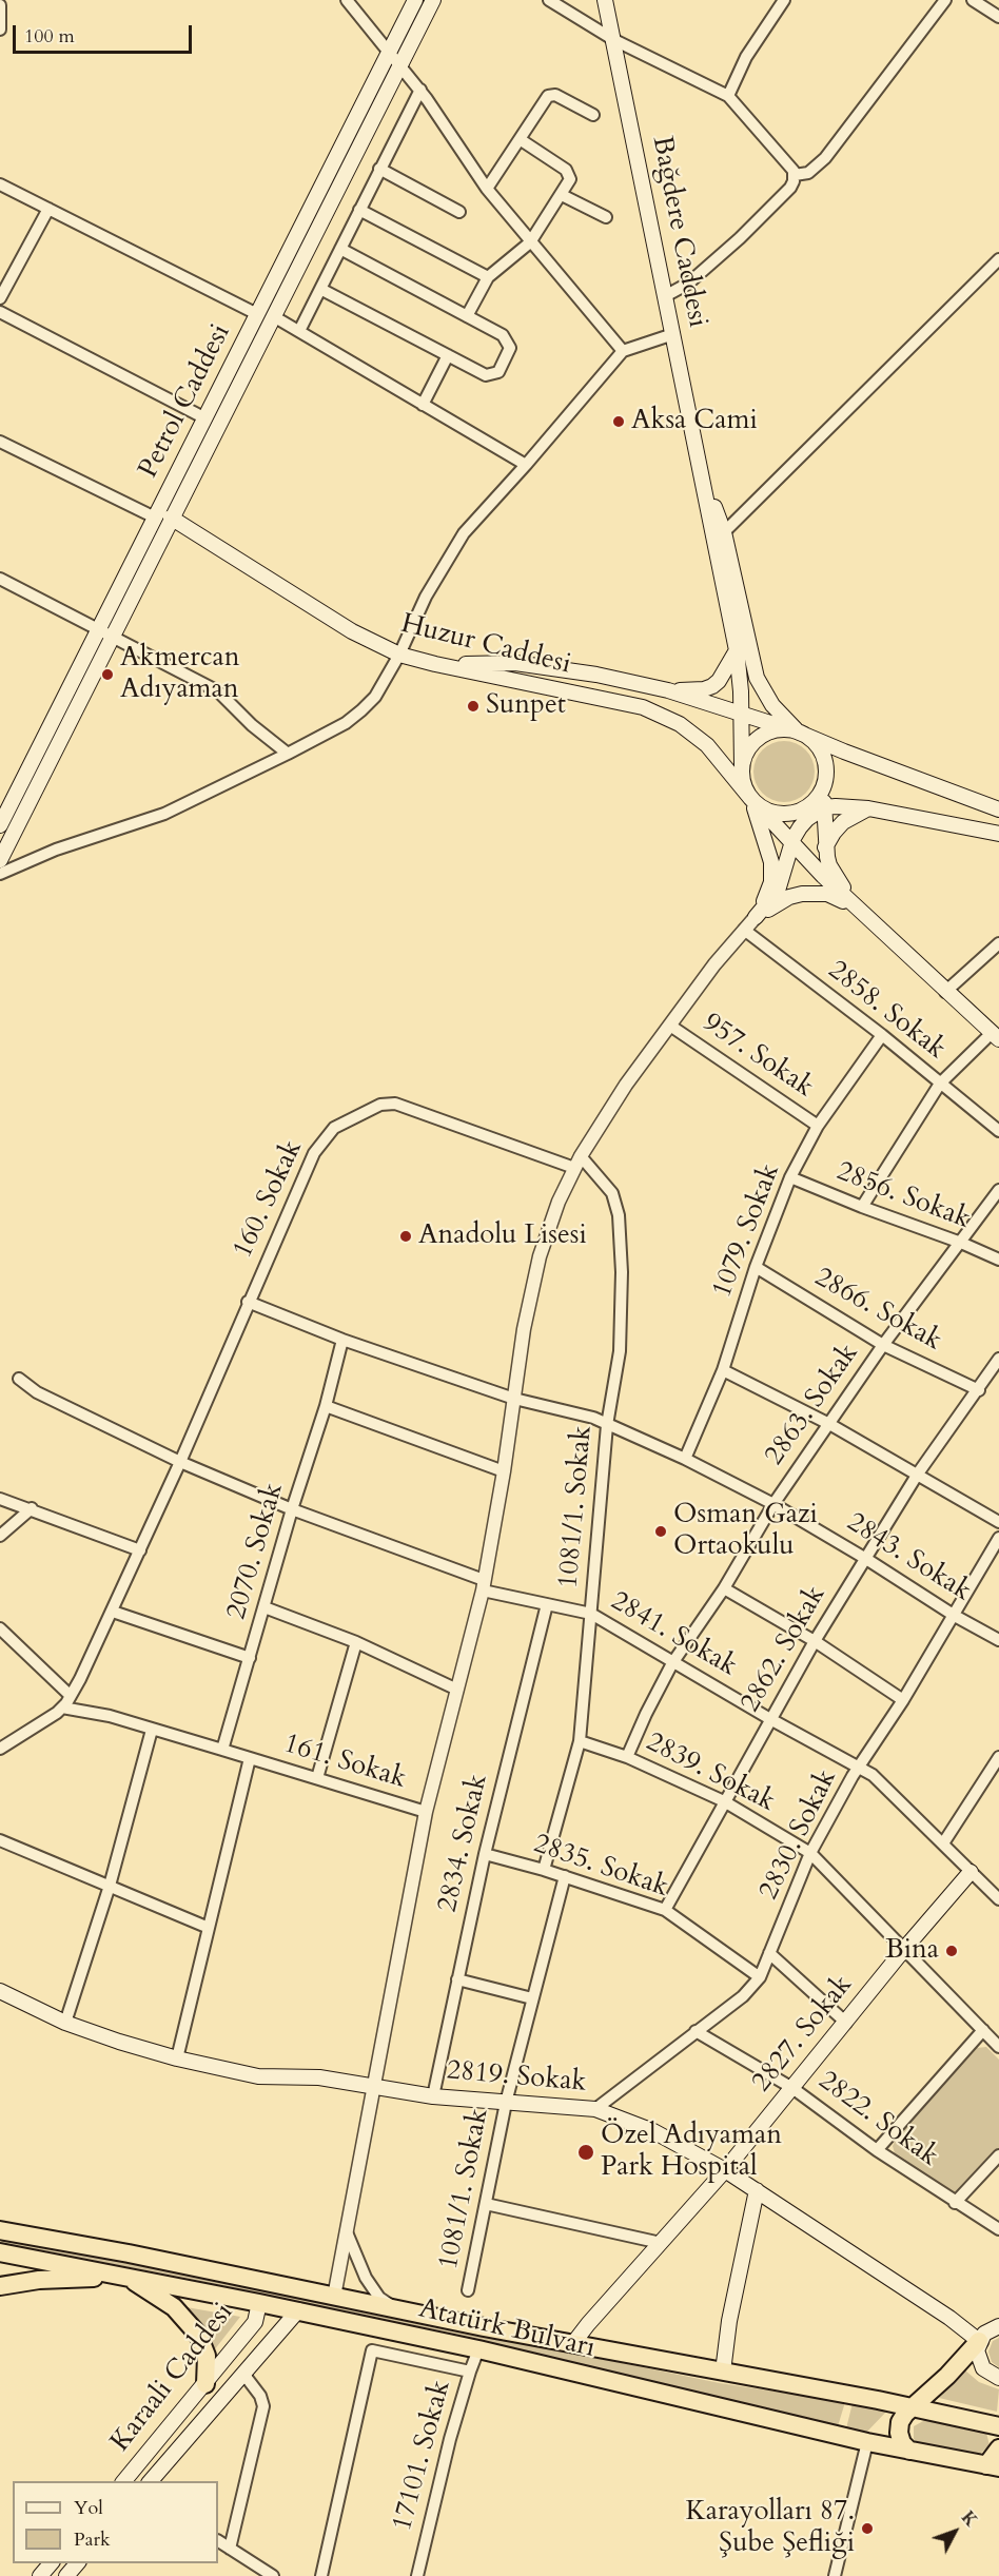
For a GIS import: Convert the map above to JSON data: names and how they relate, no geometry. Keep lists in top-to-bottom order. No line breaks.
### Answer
{"streets":{"highway":["Atatürk Bulvarı"],"main road":["Bağdere Caddesi","Petrol Caddesi","Huzur Caddesi","2827. Sokak","2819. Sokak","Karaali Caddesi"],"street":["2858. Sokak","957. Sokak","2856. Sokak","160. Sokak","1079. Sokak","2866. Sokak","2863. Sokak","1081/1. Sokak","2070. Sokak","2843. Sokak","2841. Sokak","2862. Sokak","161. Sokak","2839. Sokak","2830. Sokak","2834. Sokak","2835. Sokak","2822. Sokak","17101. Sokak"]},"crossings":[["Bağdere Caddesi","Huzur Caddesi"],["2858. Sokak","1079. Sokak"],["957. Sokak","1079. Sokak"],["2856. Sokak","1079. Sokak"],["2856. Sokak","2863. Sokak"],["160. Sokak","1081/1. Sokak"],["160. Sokak","2843. Sokak"],["160. Sokak","2841. Sokak"],["1079. Sokak","2866. Sokak"],["1079. Sokak","2843. Sokak"],["2866. Sokak","2863. Sokak"],["2866. Sokak","2862. Sokak"],["2863. Sokak","2843. Sokak"],["2863. Sokak","2841. Sokak"],["2863. Sokak","2839. Sokak"],["1081/1. Sokak","2843. Sokak"],["1081/1. Sokak","2841. Sokak"],["1081/1. Sokak","2839. Sokak"],["1081/1. Sokak","2835. Sokak"],["1081/1. Sokak","2819. Sokak"],["2070. Sokak","2843. Sokak"],["2070. Sokak","2841. Sokak"],["2843. Sokak","2862. Sokak"],["2843. Sokak","2830. Sokak"],["2841. Sokak","2862. Sokak"],["2841. Sokak","2830. Sokak"],["2841. Sokak","2834. Sokak"],["2841. Sokak","2827. Sokak"],["2862. Sokak","2839. Sokak"],["2862. Sokak","2835. Sokak"],["2839. Sokak","2830. Sokak"],["2839. Sokak","2827. Sokak"],["2830. Sokak","2835. Sokak"],["2830. Sokak","2819. Sokak"],["2830. Sokak","2822. Sokak"],["2834. Sokak","2835. Sokak"],["2834. Sokak","2819. Sokak"],["2827. Sokak","2819. Sokak"],["2827. Sokak","2822. Sokak"],["2827. Sokak","Atatürk Bulvarı"],["Atatürk Bulvarı","Karaali Caddesi"],["Atatürk Bulvarı","17101. Sokak"]],"places":["Aksa Cami","Akmercan Adıyaman","Sunpet","Anadolu Lisesi","Osman Gazi Ortaokulu","Bina","Özel Adıyaman Park Hospital","Karayolları 87. Şube Şefliği"],"legend":["Yol","Park"],"scale_bar":"100 m","north":"top right"}
